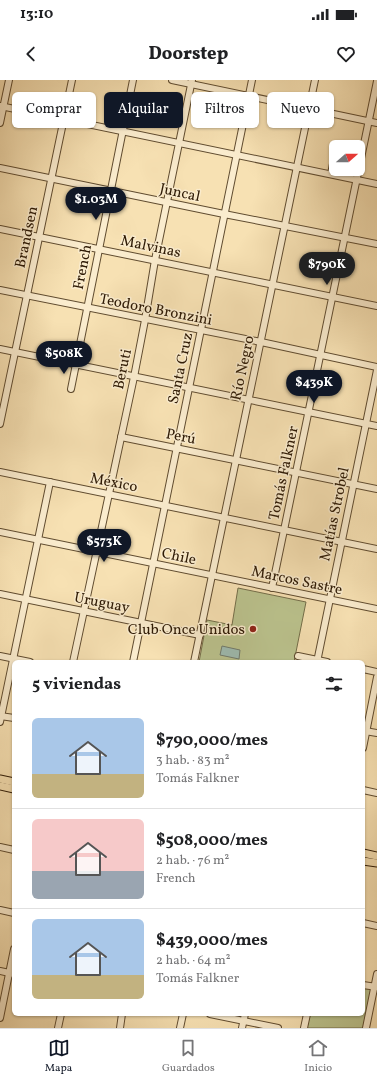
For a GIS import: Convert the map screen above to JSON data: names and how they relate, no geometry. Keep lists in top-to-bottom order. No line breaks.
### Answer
{"streets":{"street":["Juncal","Brandsen","Malvinas","French","Teodoro Bronzini","Santa Cruz","Río Negro","Beruti","Perú","Tomás Falkner","México","Matías Strobel","Chile","Marcos Sastre","Uruguay"]},"crossings":[["Juncal","Brandsen"],["Juncal","French"],["Juncal","Santa Cruz"],["Juncal","Río Negro"],["Juncal","Beruti"],["Juncal","Tomás Falkner"],["Brandsen","Malvinas"],["Brandsen","Teodoro Bronzini"],["Malvinas","French"],["Malvinas","Santa Cruz"],["Malvinas","Río Negro"],["Malvinas","Beruti"],["Malvinas","Tomás Falkner"],["French","Teodoro Bronzini"],["Teodoro Bronzini","Santa Cruz"],["Teodoro Bronzini","Río Negro"],["Teodoro Bronzini","Beruti"],["Teodoro Bronzini","Tomás Falkner"],["Santa Cruz","Perú"],["Santa Cruz","México"],["Santa Cruz","Chile"],["Santa Cruz","Uruguay"],["Río Negro","Perú"],["Río Negro","México"],["Río Negro","Chile"],["Río Negro","Marcos Sastre"],["Río Negro","Uruguay"],["Beruti","Perú"],["Beruti","México"],["Beruti","Chile"],["Beruti","Uruguay"],["Perú","Tomás Falkner"],["Perú","Matías Strobel"],["Tomás Falkner","México"],["Tomás Falkner","Marcos Sastre"],["México","Matías Strobel"],["Matías Strobel","Marcos Sastre"],["Chile","Marcos Sastre"]],"places":["Club Once Unidos"],"north":"right","page":{"status":"13:10","header":"Doorstep","chip":["Comprar","Alquilar","Filtros","Nuevo"],"price":["$1.03M","$790K","$508K","$439K","$573K"],"heading":"5 viviendas","list":[{"name":"$790,000/mes","note":"3 hab. · 83 m² · Tomás Falkner"},{"name":"$508,000/mes","note":"2 hab. · 76 m² · French"},{"name":"$439,000/mes","note":"2 hab. · 64 m² · Tomás Falkner"}],"tabs":["Mapa","Guardados","Inicio"]}}
